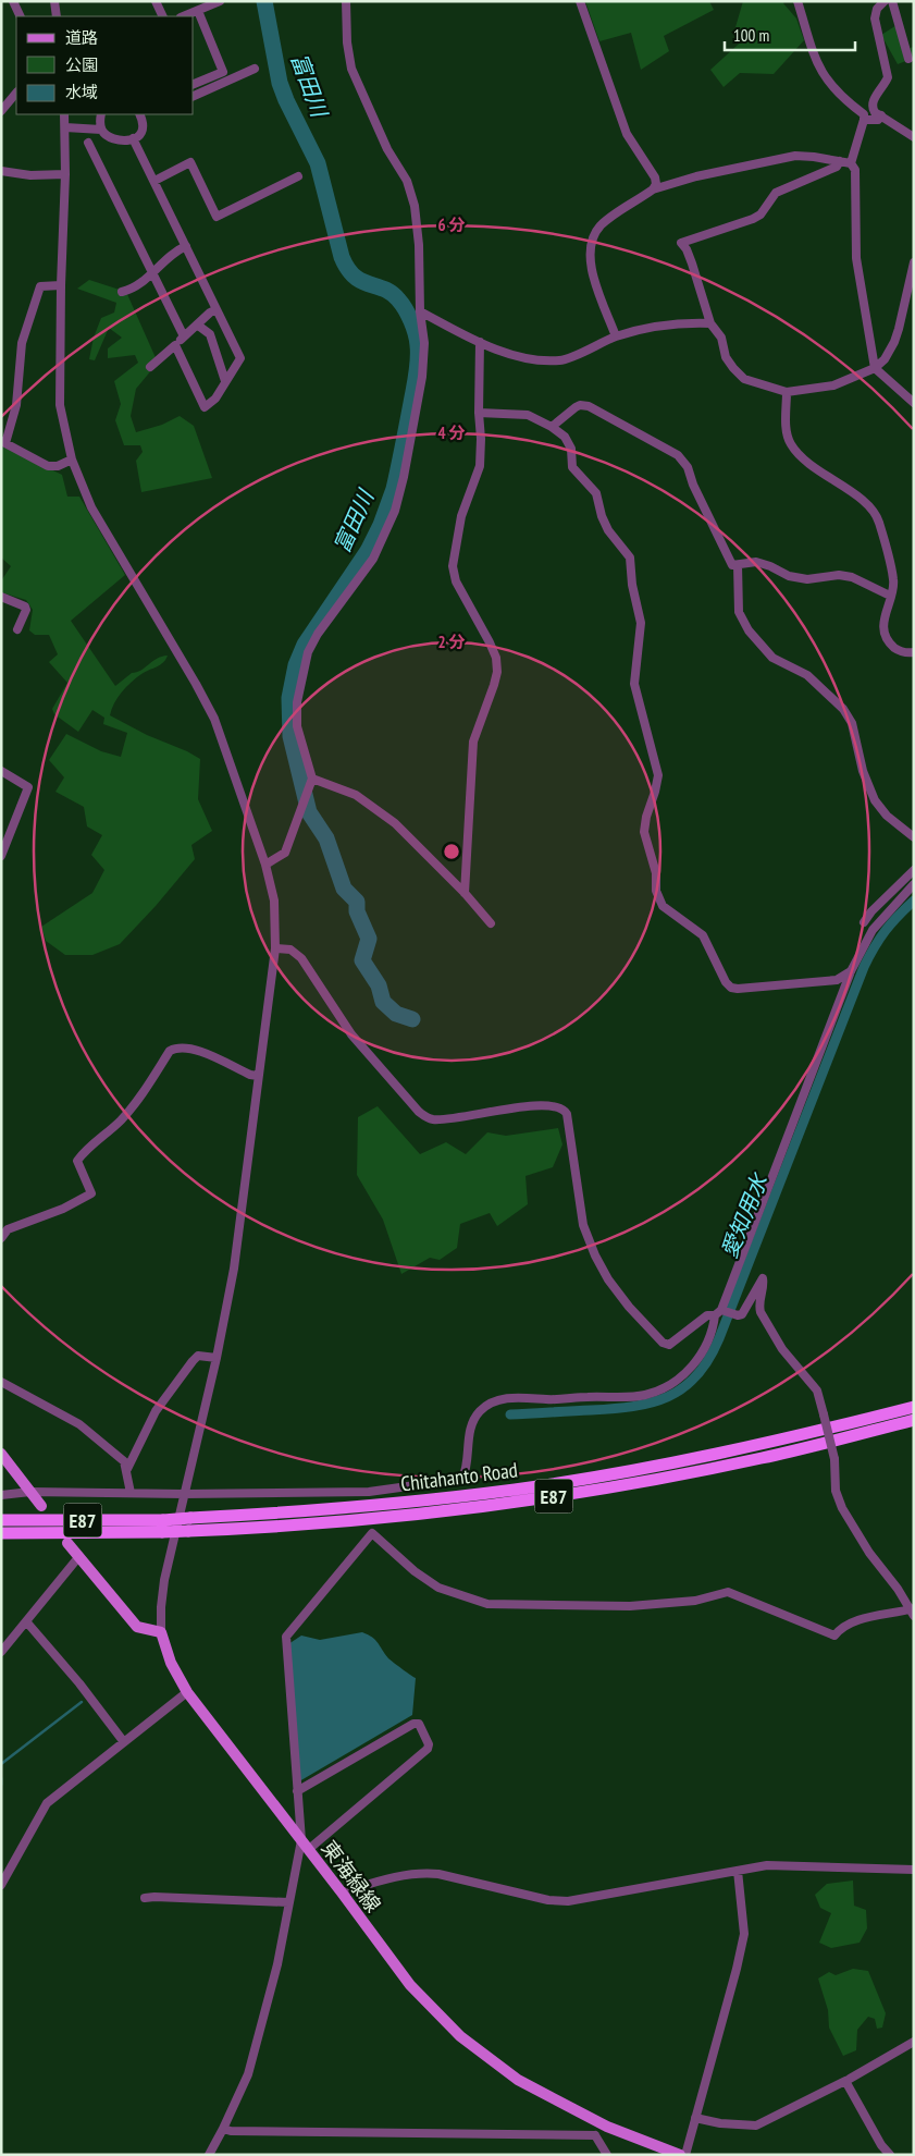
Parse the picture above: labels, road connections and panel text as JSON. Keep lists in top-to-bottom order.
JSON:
{
  "streets": {
    "highway": ["Chitahanto Road", "E87"],
    "main road": ["東海緑線"]
  },
  "water": ["富田川", "愛知用水"],
  "legend": ["道路", "公園", "水域"],
  "scale_bar": "100 m",
  "rings": ["6 分", "4 分", "2 分"]
}
